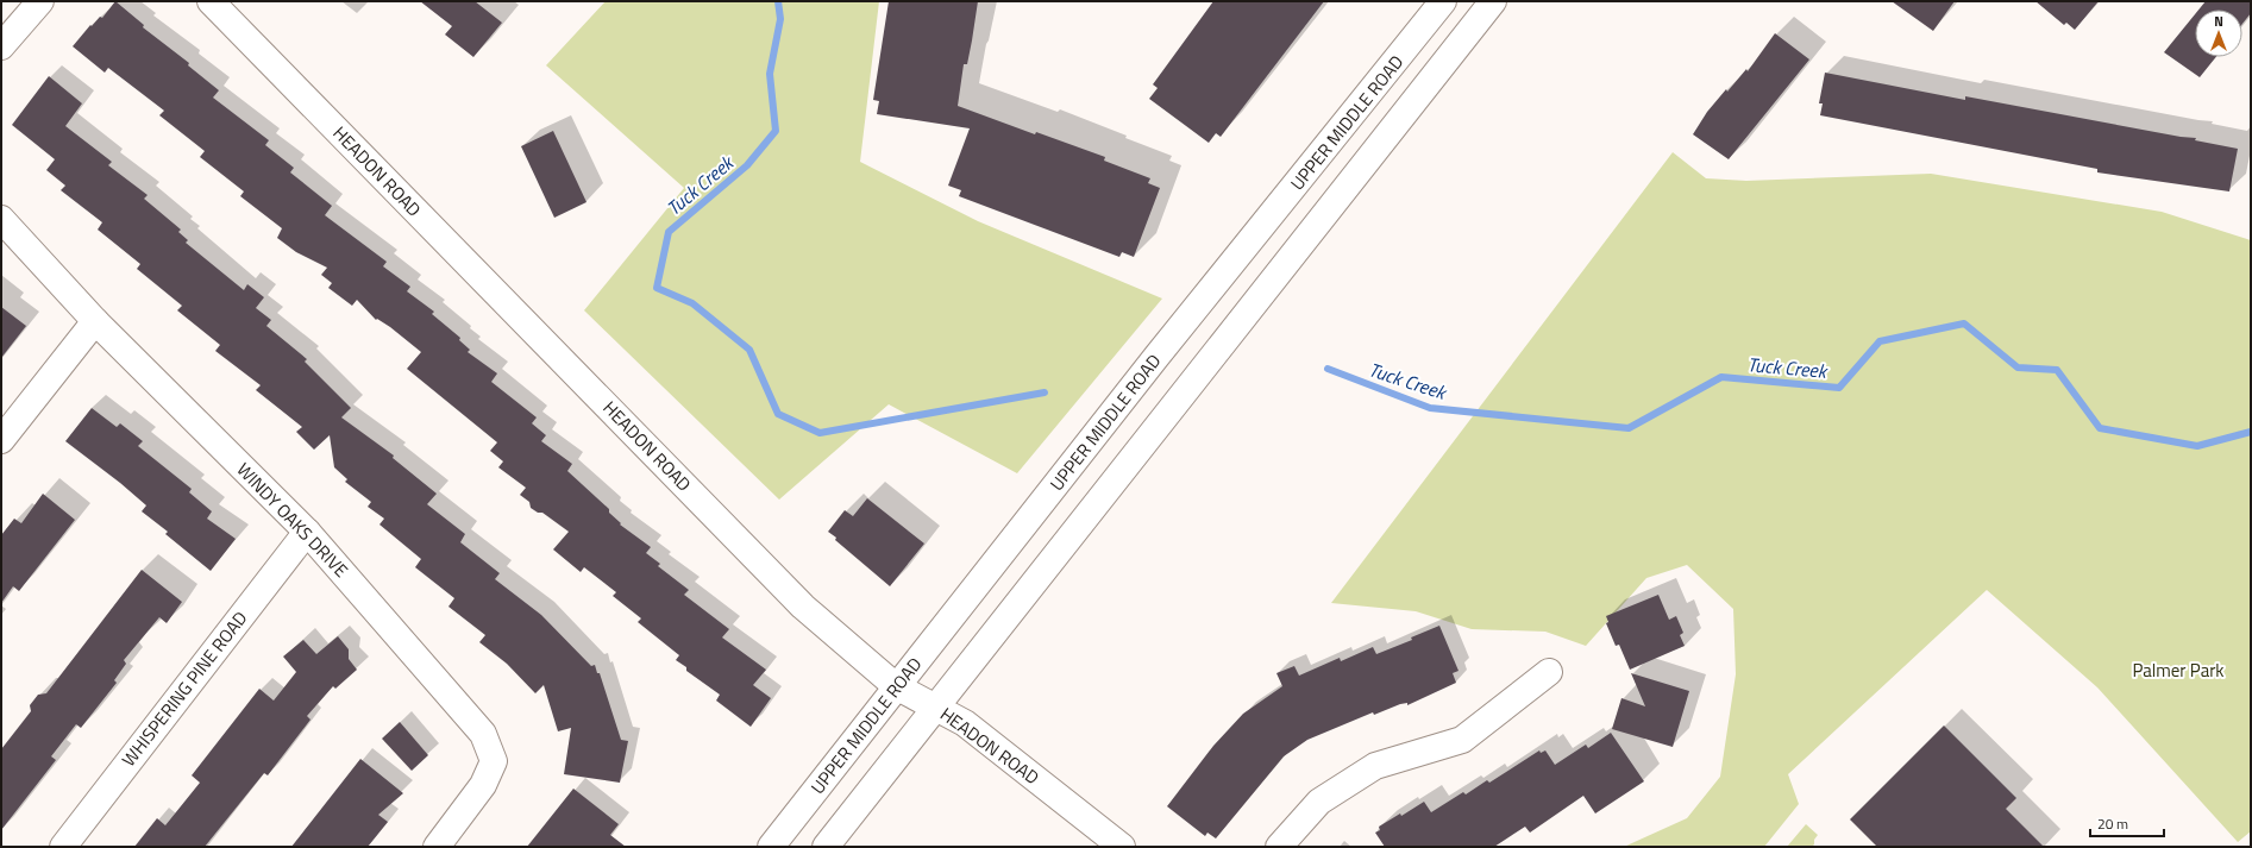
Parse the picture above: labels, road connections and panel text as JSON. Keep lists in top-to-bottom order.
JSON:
{
  "streets": {
    "street": [
      "UPPER MIDDLE ROAD",
      "HEADON ROAD",
      "WINDY OAKS DRIVE",
      "WHISPERING PINE ROAD"
    ]
  },
  "crossings": [
    ["UPPER MIDDLE ROAD", "HEADON ROAD"],
    ["WINDY OAKS DRIVE", "WHISPERING PINE ROAD"]
  ],
  "water": ["Tuck Creek"],
  "parks": ["Palmer Park"],
  "scale_bar": "20 m",
  "north": "top"
}
